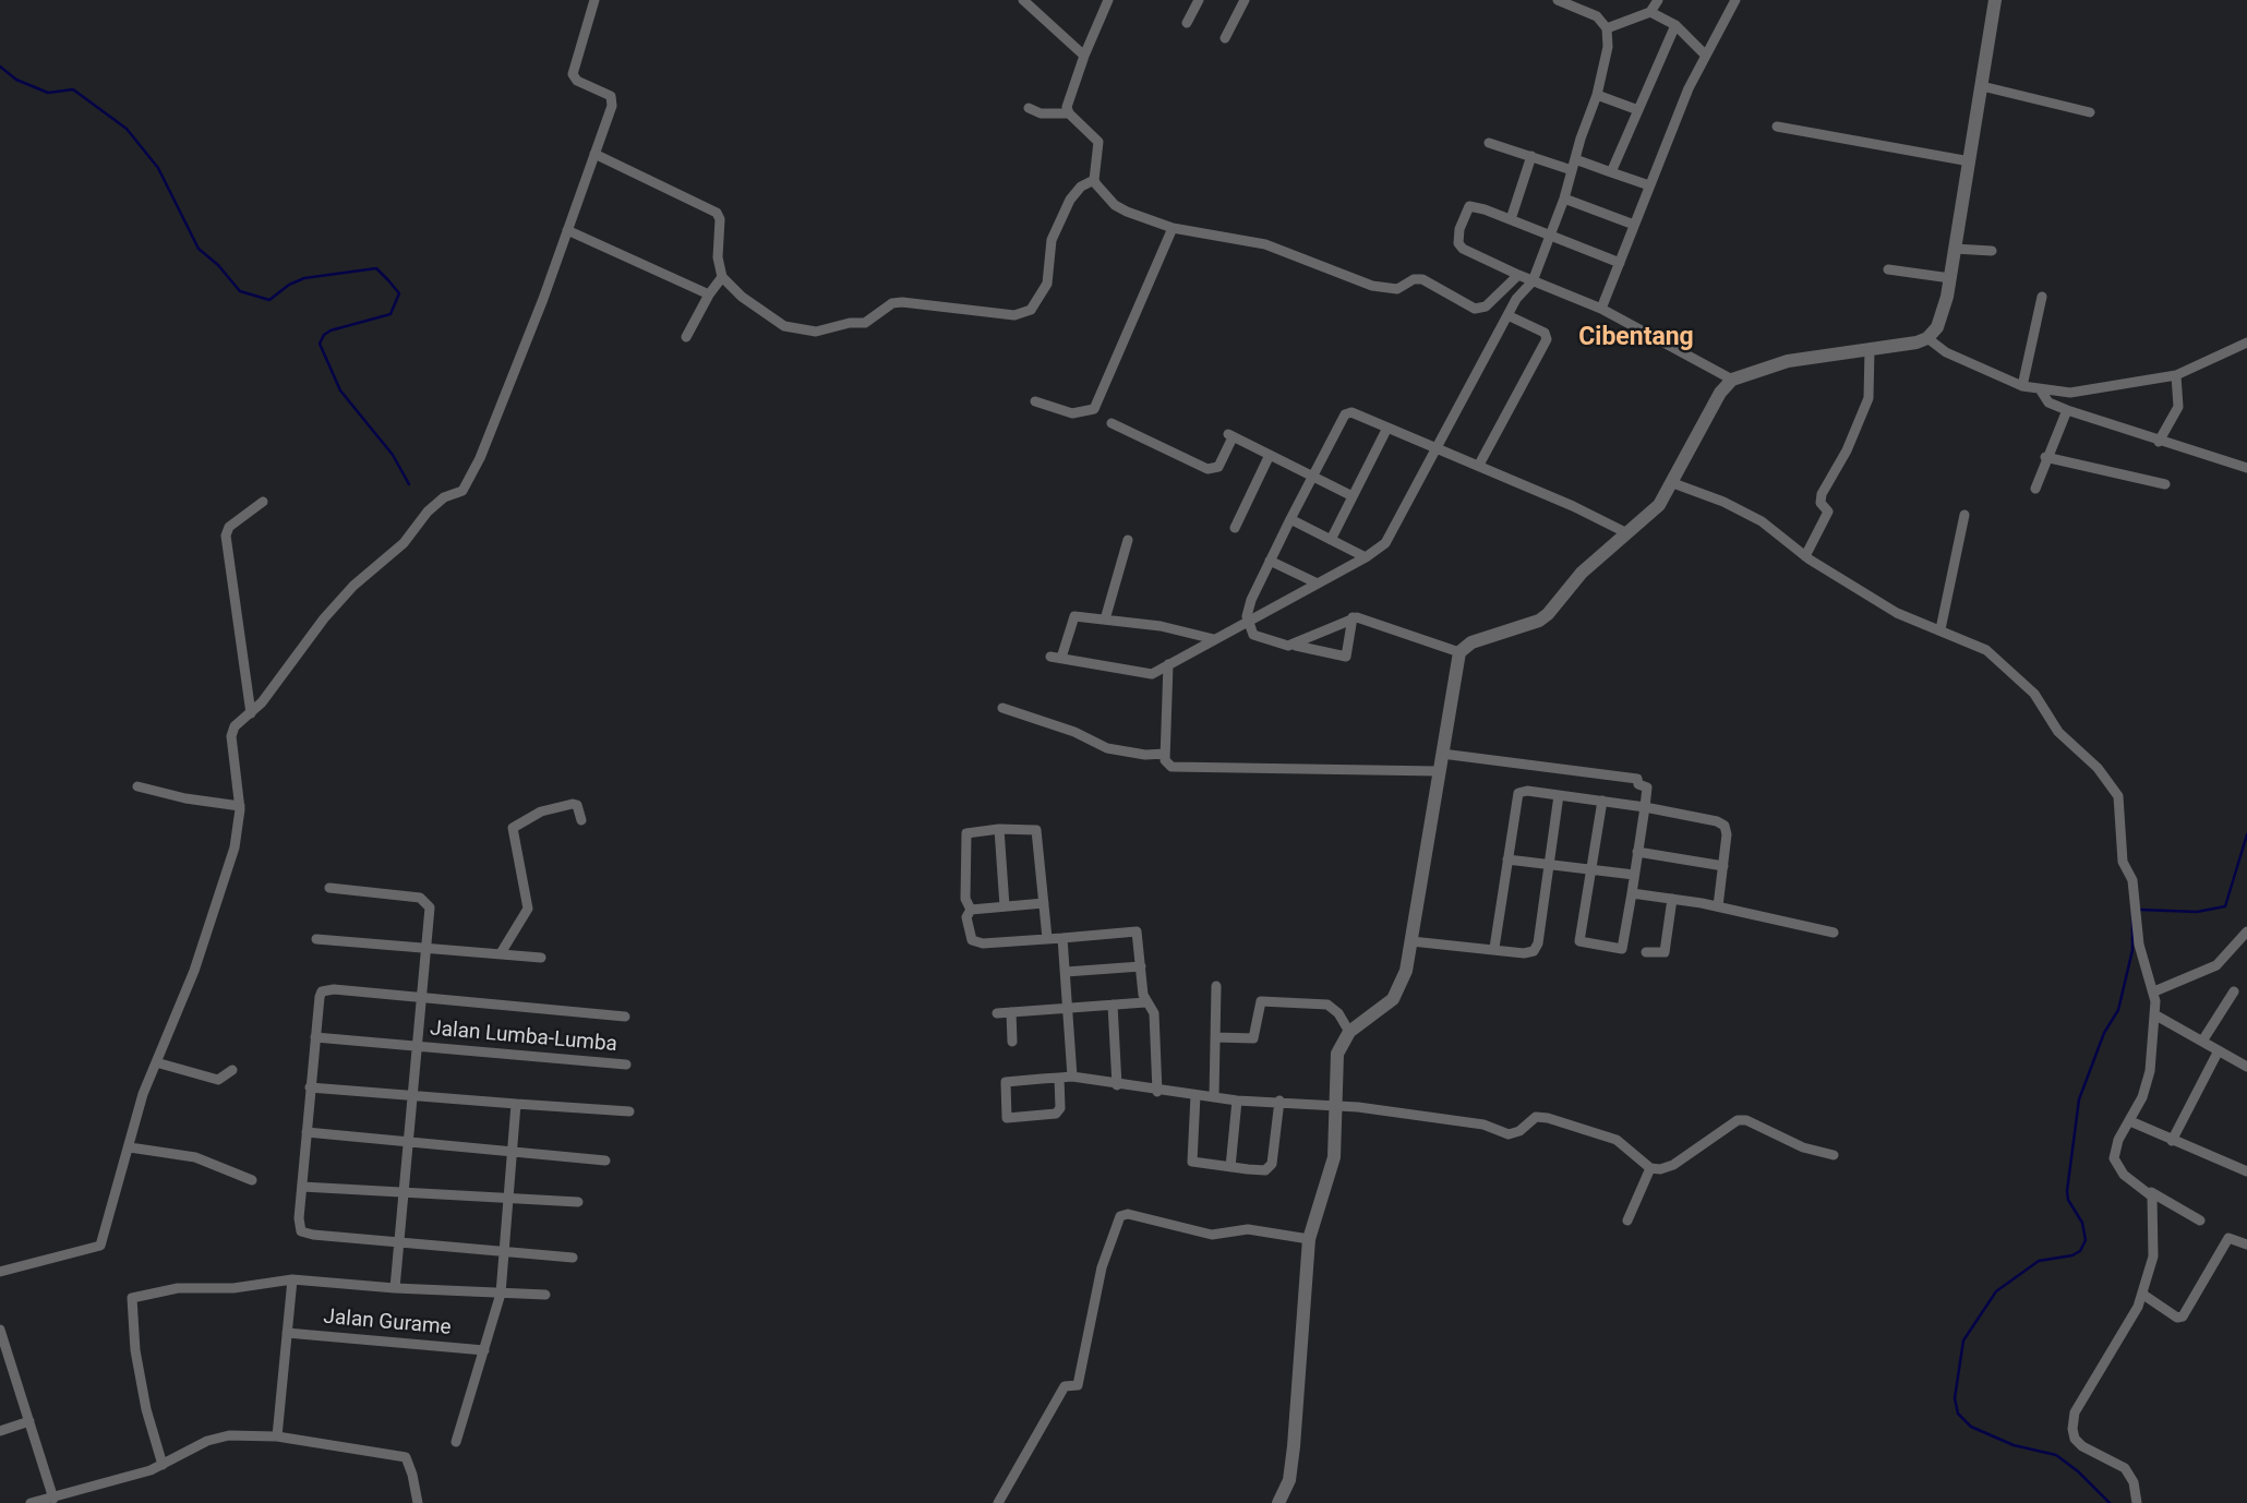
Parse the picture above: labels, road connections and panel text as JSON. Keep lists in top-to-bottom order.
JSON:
{
  "streets": {
    "street": ["Jalan Lumba-Lumba", "Jalan Gurame"]
  },
  "districts": ["Cibentang"]
}
